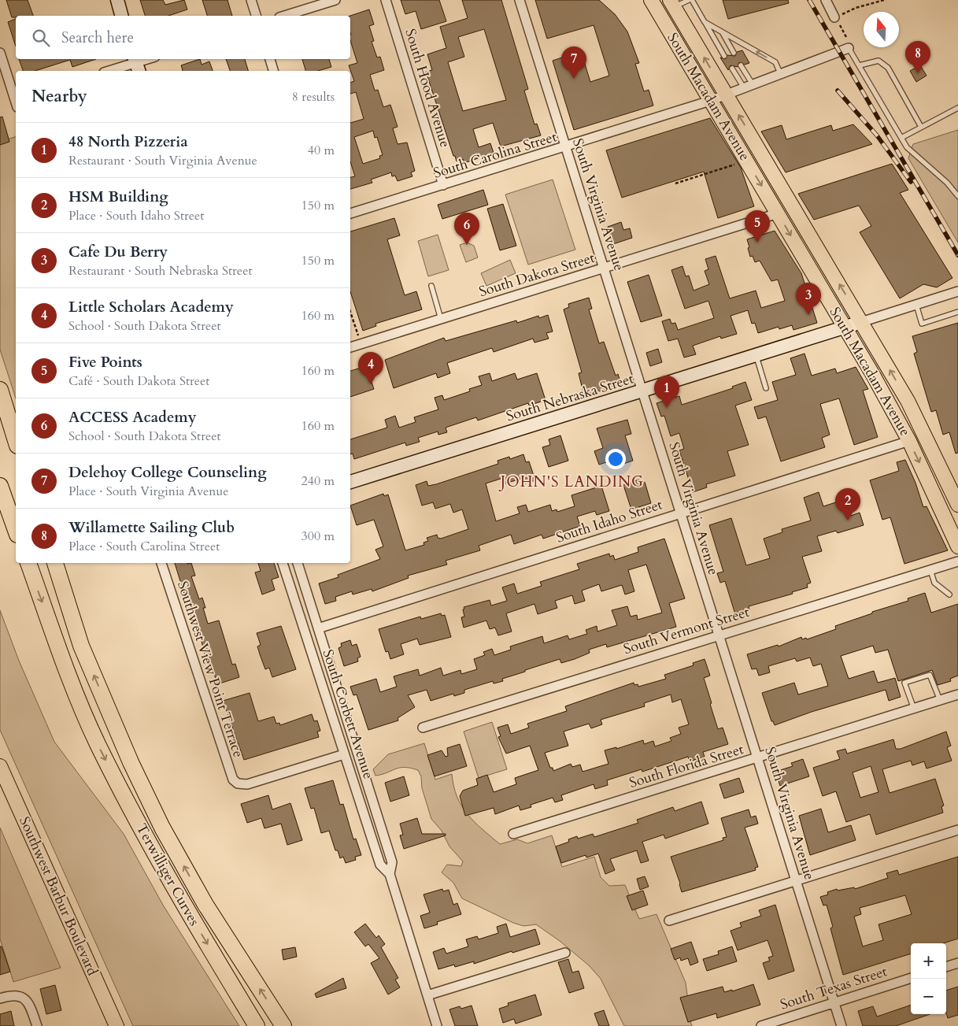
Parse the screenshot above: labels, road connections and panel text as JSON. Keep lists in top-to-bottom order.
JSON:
{
  "streets": {
    "highway": ["Terwilliger Curves"],
    "main road": ["South Macadam Avenue", "Southwest Barbur Boulevard"],
    "street": [
      "South Hood Avenue",
      "South Carolina Street",
      "South Virginia Avenue",
      "South Dakota Street",
      "South Nebraska Street",
      "South Idaho Street",
      "South Vermont Street",
      "Southwest View Point Terrace",
      "South Corbett Avenue",
      "South Florida Street",
      "South Texas Street"
    ]
  },
  "crossings": [
    ["South Hood Avenue", "South Carolina Street"],
    ["South Macadam Avenue", "South Carolina Street"],
    ["South Macadam Avenue", "South Dakota Street"],
    ["South Macadam Avenue", "South Nebraska Street"],
    ["South Macadam Avenue", "South Idaho Street"],
    ["South Carolina Street", "South Virginia Avenue"],
    ["South Virginia Avenue", "South Dakota Street"],
    ["South Virginia Avenue", "South Nebraska Street"],
    ["South Virginia Avenue", "South Idaho Street"],
    ["South Virginia Avenue", "South Vermont Street"],
    ["South Virginia Avenue", "South Florida Street"],
    ["South Virginia Avenue", "South Texas Street"],
    ["South Idaho Street", "South Corbett Avenue"],
    ["Southwest View Point Terrace", "South Corbett Avenue"]
  ],
  "districts": ["JOHN'S LANDING"],
  "north": "top",
  "page": {
    "search": "Search here",
    "pins": [
      "8",
      "7",
      "5",
      "6",
      "3",
      "4",
      "1",
      "2"
    ],
    "heading": ["Nearby", "8 results"],
    "list": [
      {
        "mark": "1",
        "name": "48 North Pizzeria",
        "note": "Restaurant · South Virginia Avenue",
        "value": "40 m"
      },
      {
        "mark": "2",
        "name": "HSM Building",
        "note": "Place · South Idaho Street",
        "value": "150 m"
      },
      {
        "mark": "3",
        "name": "Cafe Du Berry",
        "note": "Restaurant · South Nebraska Street",
        "value": "150 m"
      },
      {
        "mark": "4",
        "name": "Little Scholars Academy",
        "note": "School · South Dakota Street",
        "value": "160 m"
      },
      {
        "mark": "5",
        "name": "Five Points",
        "note": "Café · South Dakota Street",
        "value": "160 m"
      },
      {
        "mark": "6",
        "name": "ACCESS Academy",
        "note": "School · South Dakota Street",
        "value": "160 m"
      },
      {
        "mark": "7",
        "name": "Delehoy College Counseling",
        "note": "Place · South Virginia Avenue",
        "value": "240 m"
      },
      {
        "mark": "8",
        "name": "Willamette Sailing Club",
        "note": "Place · South Carolina Street",
        "value": "300 m"
      }
    ],
    "map_buttons": ["+", "−"]
  }
}
